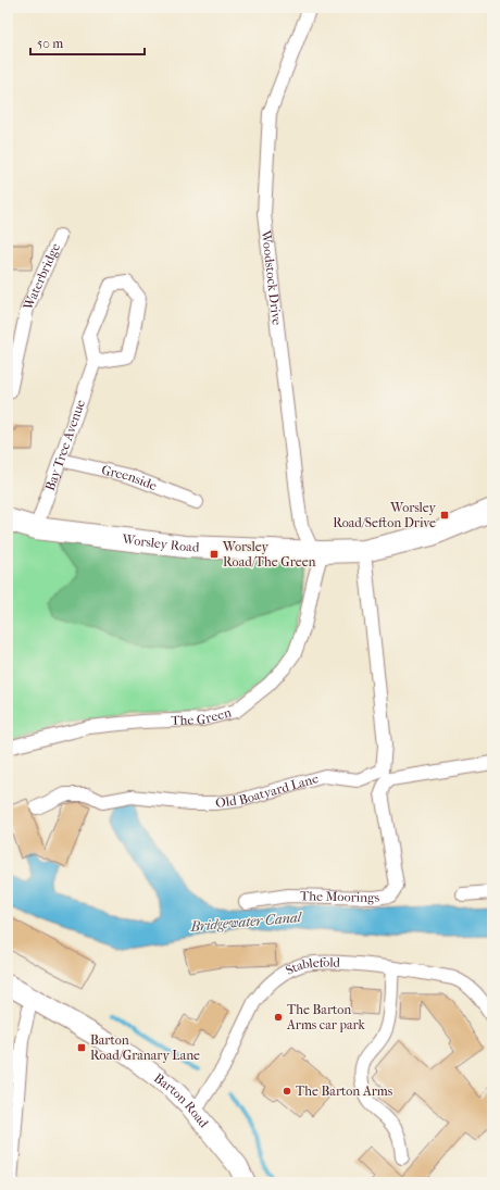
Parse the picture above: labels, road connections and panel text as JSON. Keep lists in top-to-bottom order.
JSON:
{
  "streets": {
    "main road": ["Worsley Road", "Barton Road"],
    "street": [
      "Waterbridge",
      "Woodstock Drive",
      "Bay Tree Avenue",
      "Greenside",
      "The Green",
      "Old Boatyard Lane",
      "The Moorings",
      "Stablefold"
    ]
  },
  "crossings": [
    ["Woodstock Drive", "Worsley Road"],
    ["Woodstock Drive", "The Green"],
    ["Bay Tree Avenue", "Greenside"],
    ["Bay Tree Avenue", "Worsley Road"],
    ["Worsley Road", "The Green"],
    ["Worsley Road", "Old Boatyard Lane"],
    ["Stablefold", "Barton Road"]
  ],
  "water": ["Bridgewater Canal"],
  "places": {
    "transit": ["Worsley Road/Sefton Drive", "Worsley Road/The Green", "Barton Road/Granary Lane"],
    "other": ["The Barton Arms car park", "The Barton Arms"]
  },
  "scale_bar": "50 m"
}
